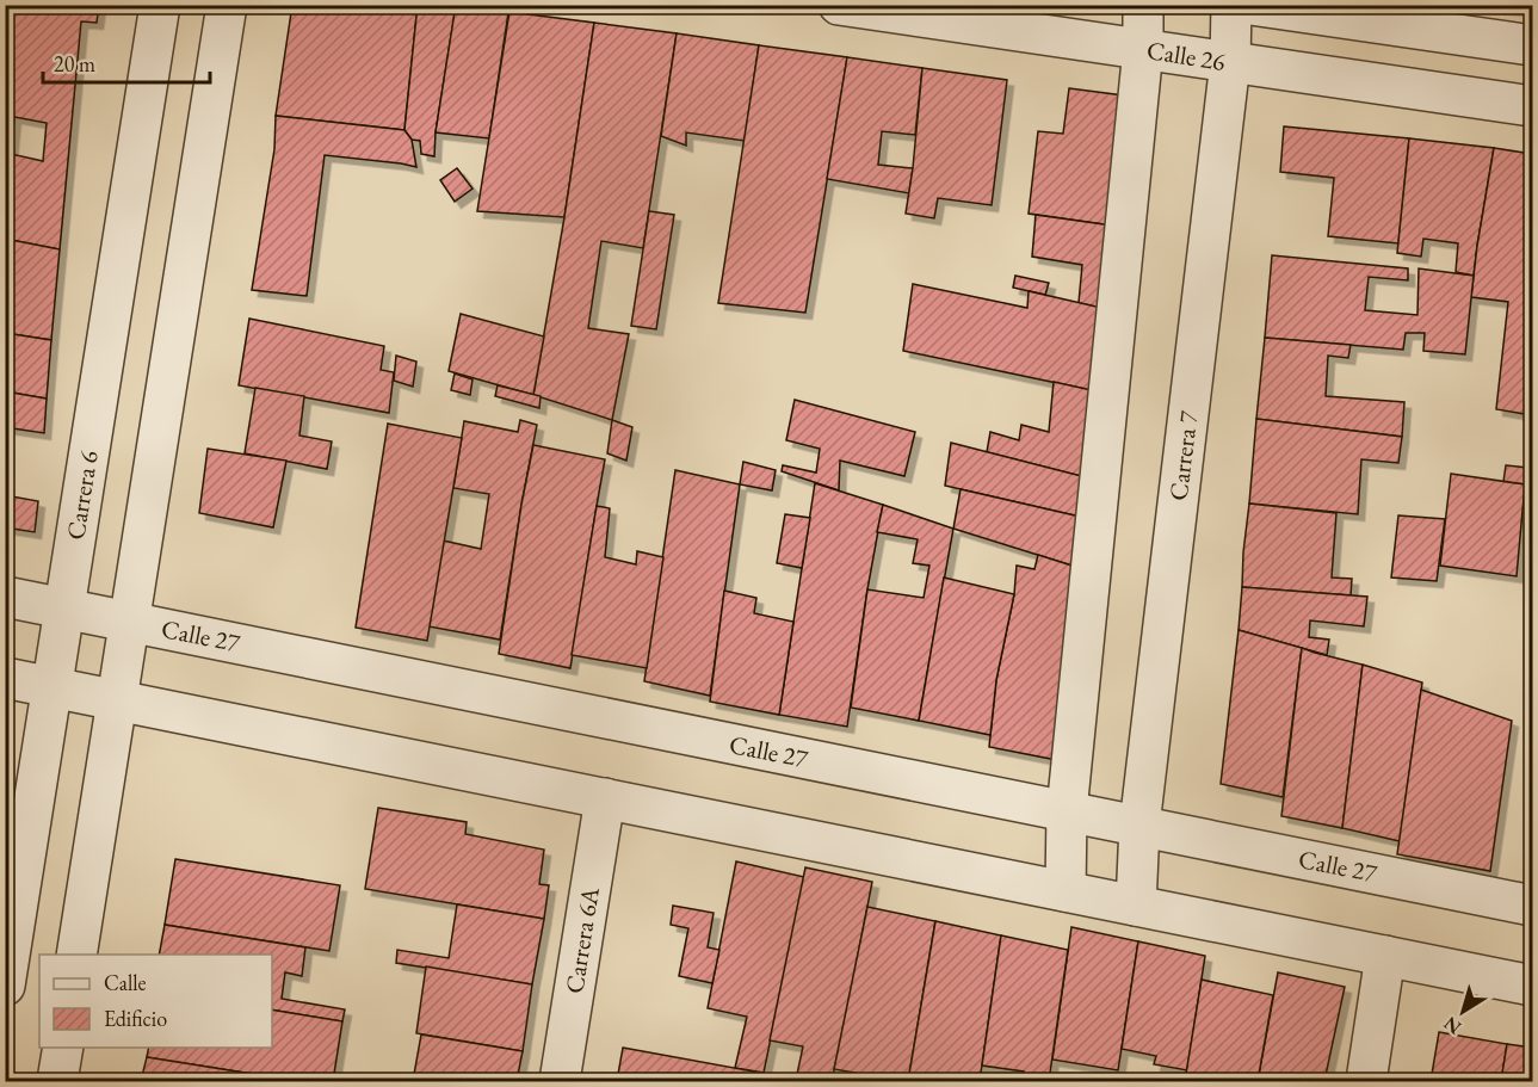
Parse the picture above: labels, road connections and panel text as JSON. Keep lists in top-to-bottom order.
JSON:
{
  "streets": {
    "street": [
      "Calle 26",
      "Carrera 7",
      "Carrera 6",
      "Calle 27",
      "Carrera 6A"
    ]
  },
  "crossings": [
    ["Calle 26", "Carrera 7"],
    ["Carrera 7", "Calle 27"],
    ["Carrera 6", "Calle 27"]
  ],
  "legend": ["Calle", "Edificio"],
  "scale_bar": "20 m",
  "north": "bottom left"
}
